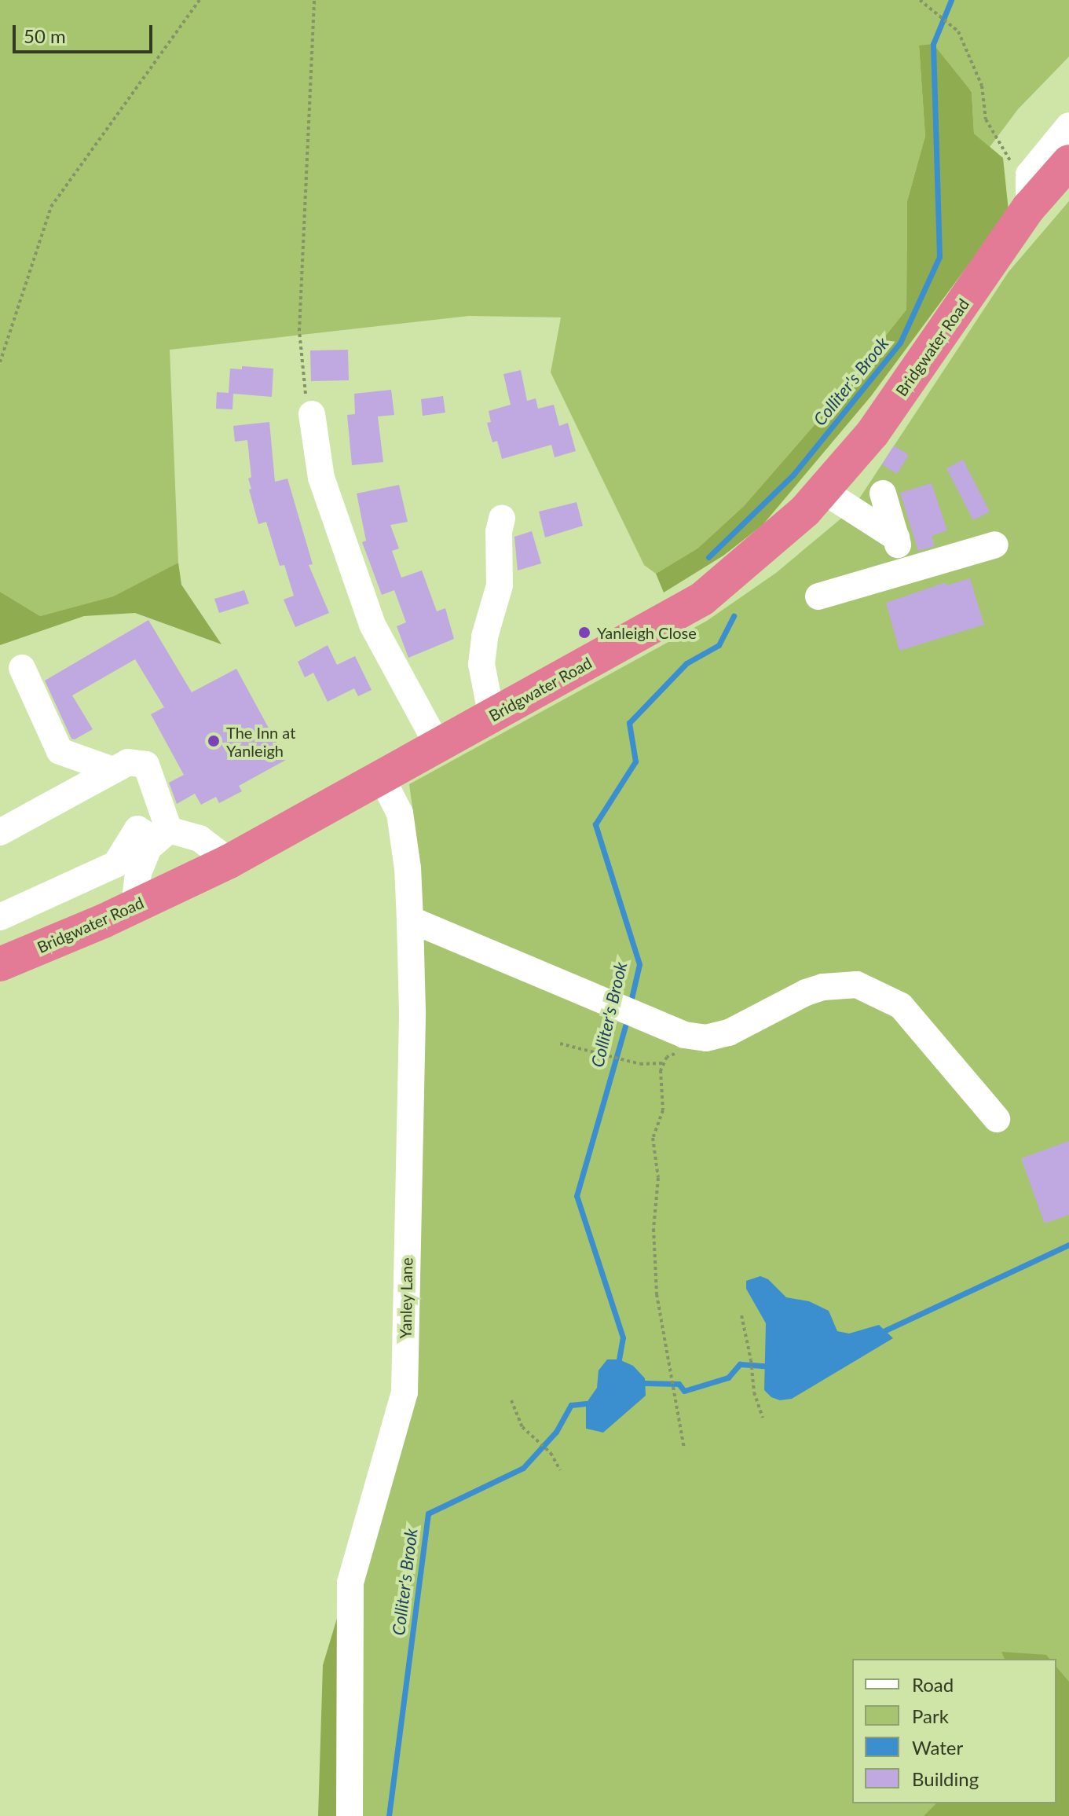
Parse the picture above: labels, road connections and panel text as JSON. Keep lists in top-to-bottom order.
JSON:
{
  "streets": {
    "highway": ["Bridgwater Road"],
    "street": ["Yanley Lane"]
  },
  "crossings": [
    ["Bridgwater Road", "Yanley Lane"]
  ],
  "water": ["Colliter's Brook"],
  "places": ["Yanleigh Close", "The Inn at Yanleigh"],
  "legend": [
    "Road",
    "Park",
    "Water",
    "Building"
  ],
  "scale_bar": "50 m"
}
